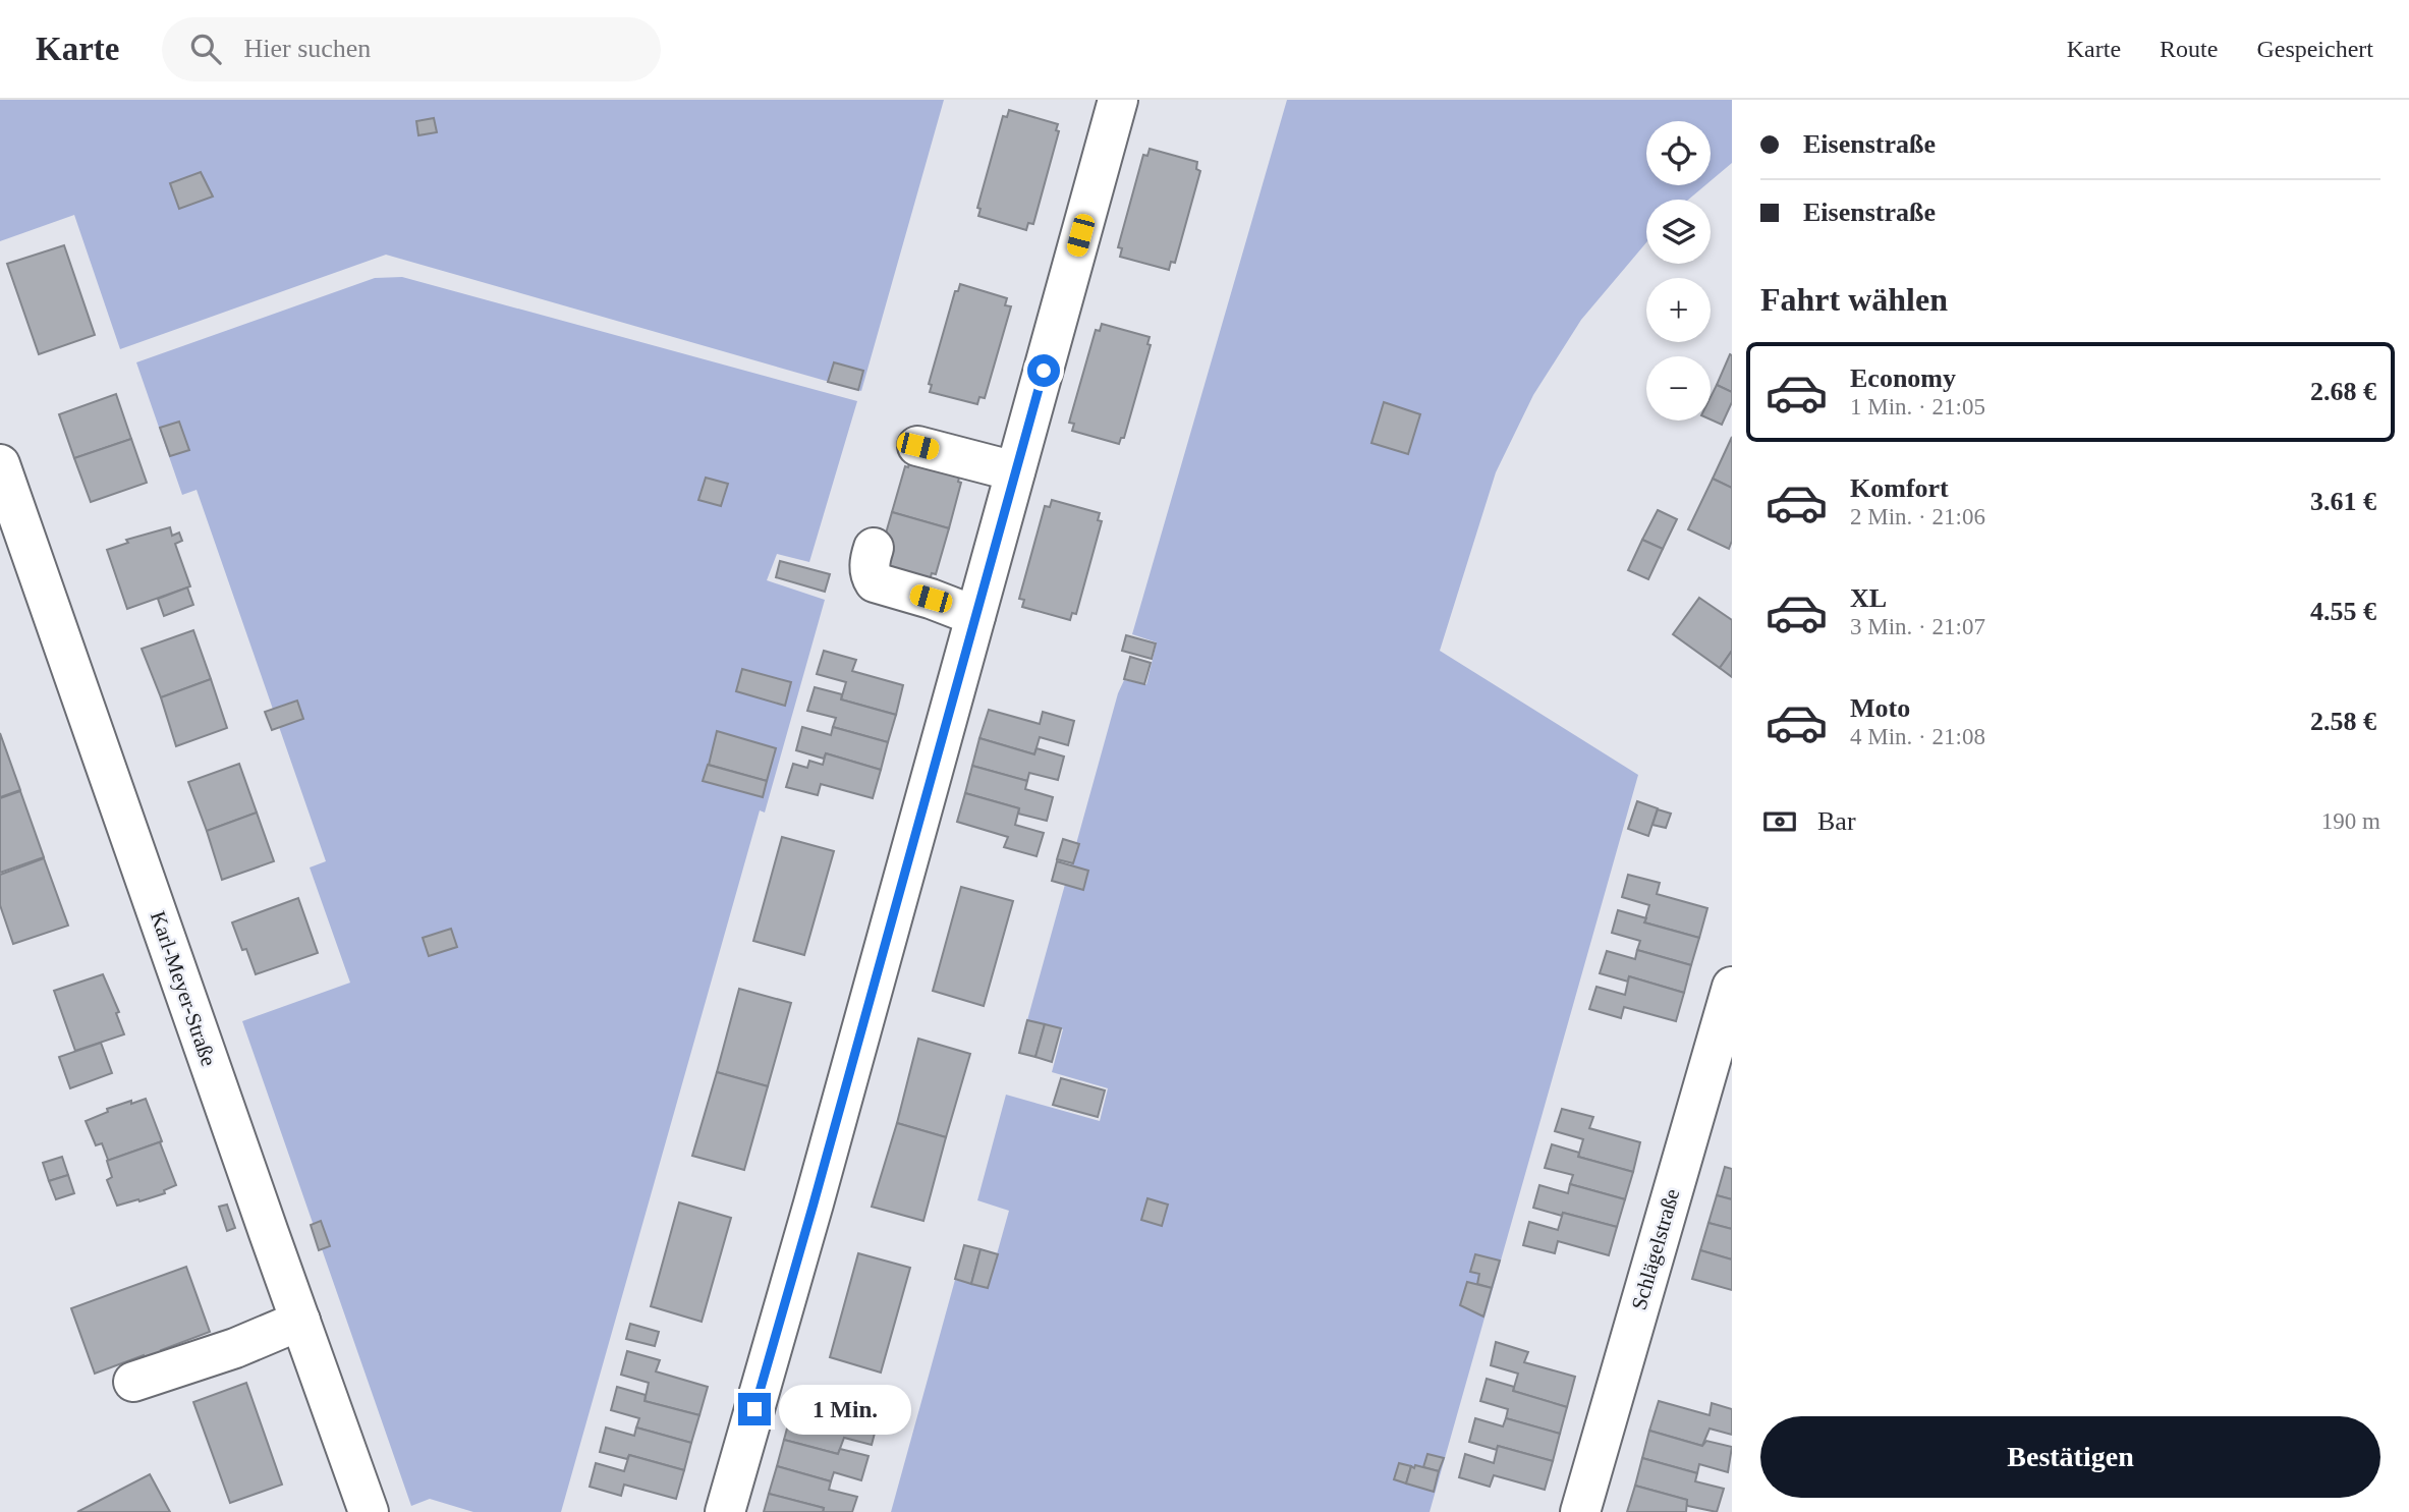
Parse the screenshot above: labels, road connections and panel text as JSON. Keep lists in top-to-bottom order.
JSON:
{
  "streets": {
    "street": ["Karl-Meyer-Straße", "Schlägelstraße"]
  },
  "page": {
    "header": "Karte",
    "search": "Hier suchen",
    "nav": ["Karte", "Route", "Gespeichert"],
    "banner": ["Eisenstraße", "Eisenstraße"],
    "map_buttons": ["+", "−"],
    "heading": "Fahrt wählen",
    "list": [
      {
        "name": "Economy",
        "note": "1 Min. · 21:05",
        "value": "2.68 €"
      },
      {
        "name": "Komfort",
        "note": "2 Min. · 21:06",
        "value": "3.61 €"
      },
      {
        "name": "XL",
        "note": "3 Min. · 21:07",
        "value": "4.55 €"
      },
      {
        "name": "Moto",
        "note": "4 Min. · 21:08",
        "value": "2.58 €"
      }
    ],
    "pay": ["Bar", "190 m"],
    "bubble": "1 Min.",
    "buttons": "Bestätigen"
  }
}
